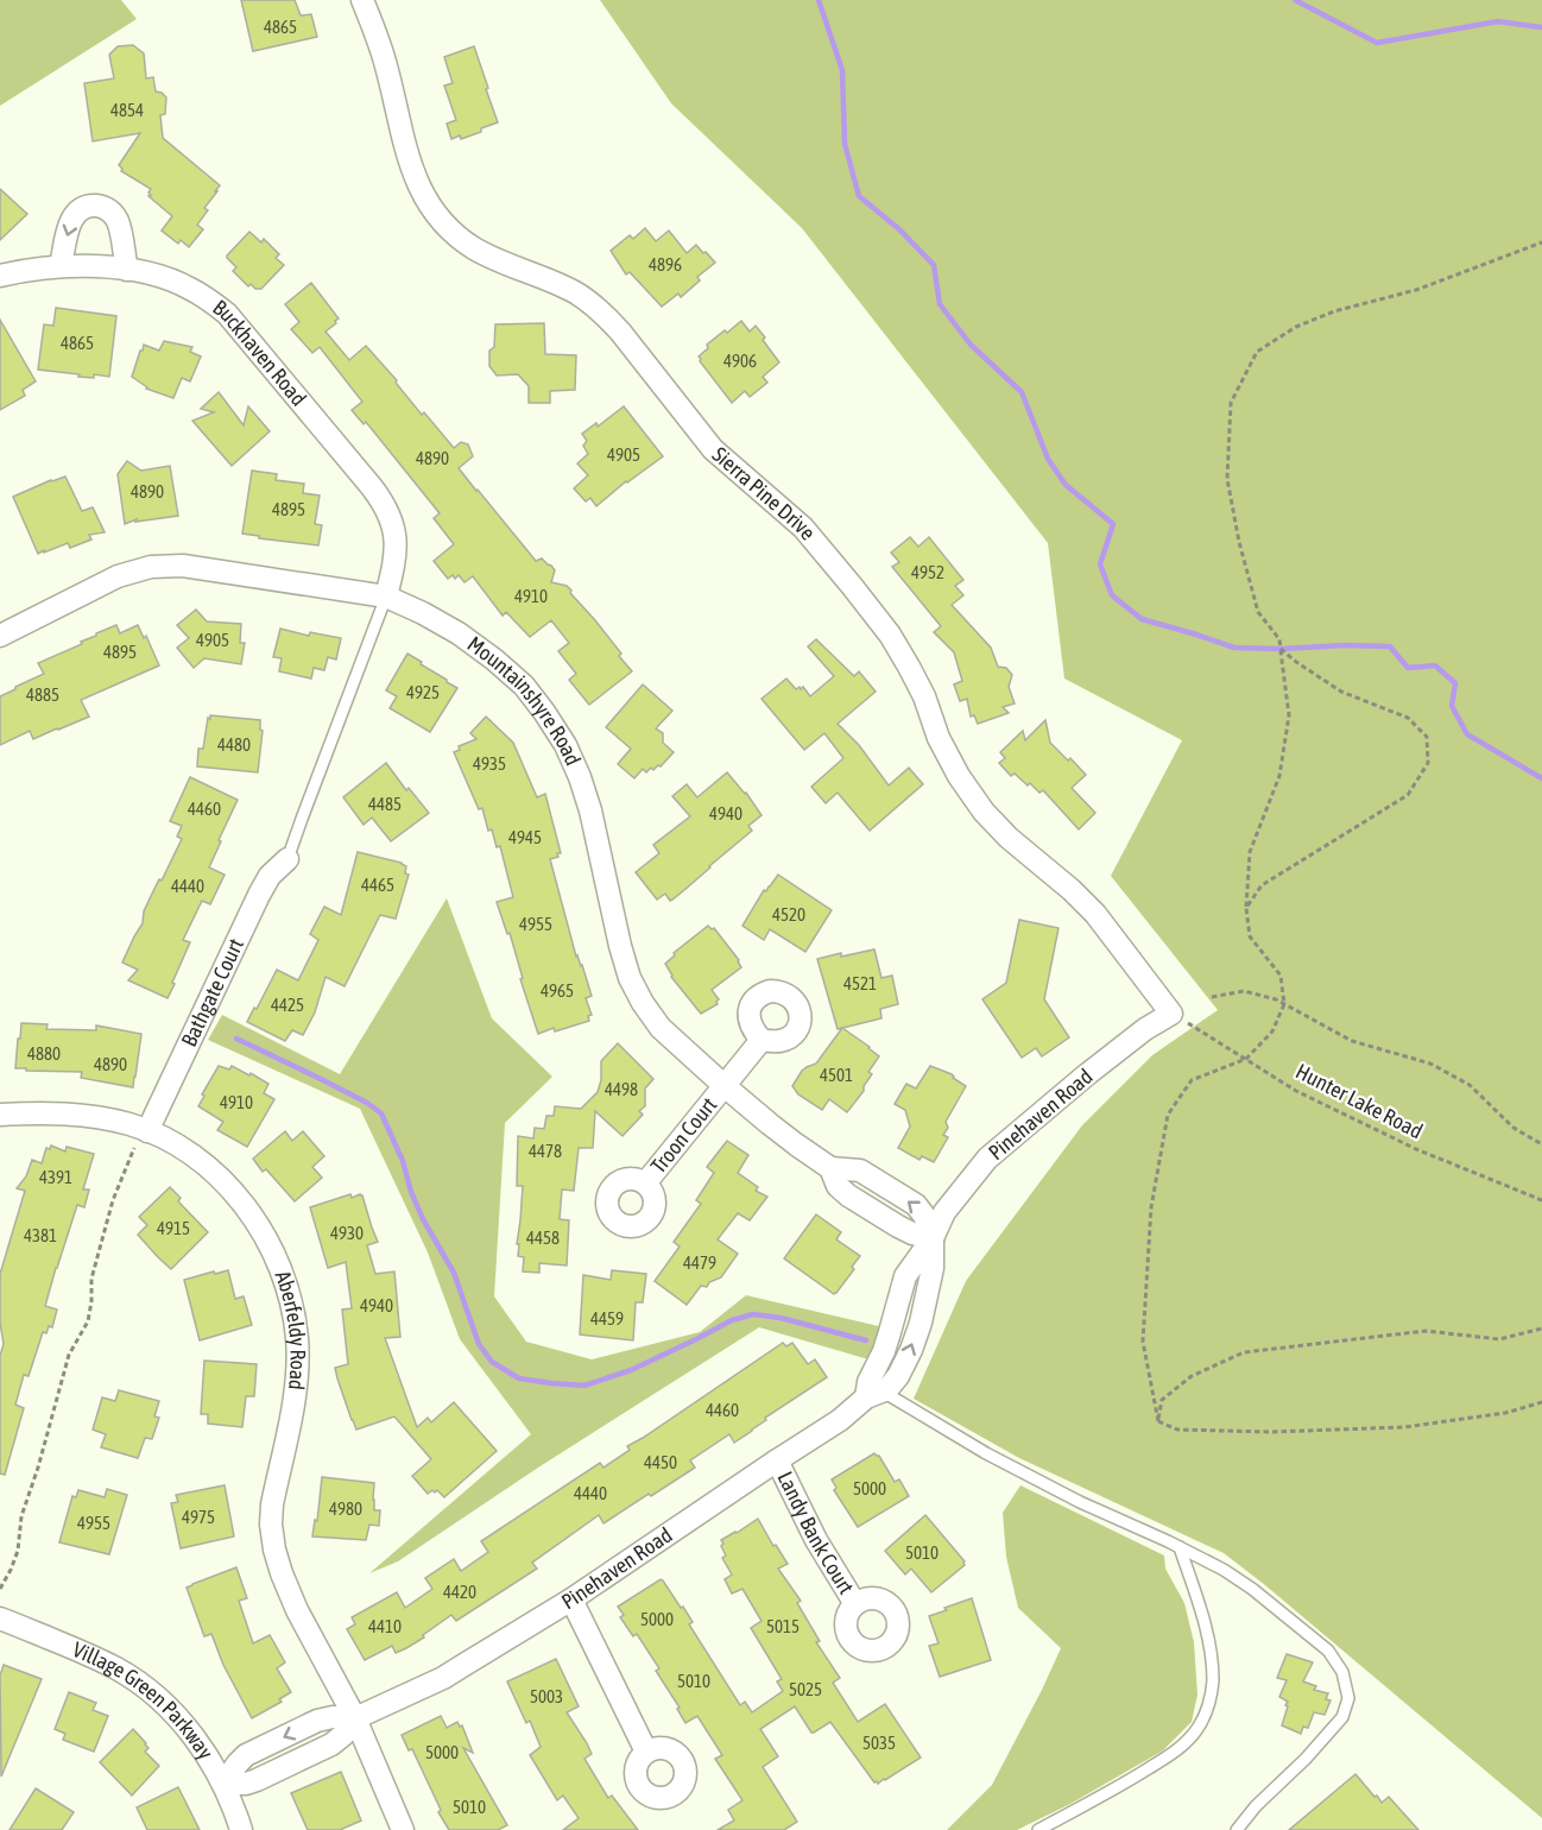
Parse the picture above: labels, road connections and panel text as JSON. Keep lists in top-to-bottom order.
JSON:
{
  "streets": {
    "street": [
      "Buckhaven Road",
      "Sierra Pine Drive",
      "Mountainshyre Road",
      "Bathgate Court",
      "Pinehaven Road",
      "Troon Court",
      "Aberfeldy Road",
      "Landy Bank Court",
      "Village Green Parkway"
    ],
    "path": ["Hunter Lake Road"]
  },
  "crossings": [
    ["Buckhaven Road", "Mountainshyre Road"],
    ["Sierra Pine Drive", "Hunter Lake Road"],
    ["Sierra Pine Drive", "Pinehaven Road"],
    ["Mountainshyre Road", "Pinehaven Road"],
    ["Mountainshyre Road", "Troon Court"],
    ["Bathgate Court", "Aberfeldy Road"],
    ["Hunter Lake Road", "Pinehaven Road"],
    ["Pinehaven Road", "Aberfeldy Road"],
    ["Pinehaven Road", "Landy Bank Court"],
    ["Pinehaven Road", "Village Green Parkway"]
  ],
  "house_numbers": [
    "4865",
    "4854",
    "4896",
    "4865",
    "4906",
    "4905",
    "4890",
    "4890",
    "4895",
    "4952",
    "4910",
    "4905",
    "4895",
    "4925",
    "4885",
    "4480",
    "4935",
    "4485",
    "4460",
    "4940",
    "4945",
    "4465",
    "4440",
    "4520",
    "4955",
    "4521",
    "4965",
    "4425",
    "4880",
    "4890",
    "4501",
    "4498",
    "4910",
    "4478",
    "4391",
    "4915",
    "4930",
    "4381",
    "4458",
    "4479",
    "4940",
    "4459",
    "4460",
    "4450",
    "5000",
    "4440",
    "4980",
    "4975",
    "4955",
    "5010",
    "4420",
    "5000",
    "4410",
    "5015",
    "5010",
    "5025",
    "5003",
    "5035",
    "5000",
    "5010"
  ]
}
